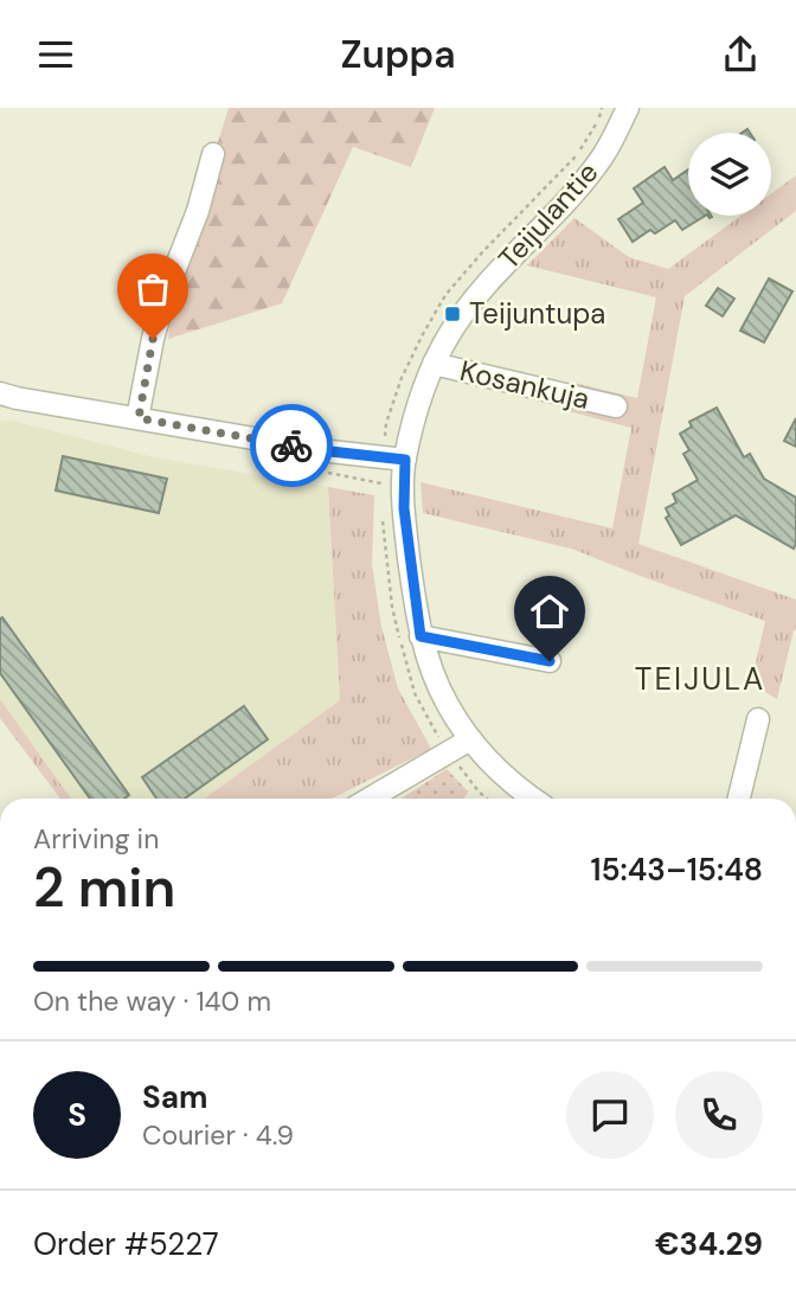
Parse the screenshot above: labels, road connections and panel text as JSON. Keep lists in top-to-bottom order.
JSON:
{
  "streets": {
    "street": ["Teijulantie", "Kosankuja"]
  },
  "crossings": [
    ["Teijulantie", "Kosankuja"]
  ],
  "districts": ["TEIJULA"],
  "places": {
    "transit": ["Teijuntupa"]
  },
  "page": {
    "header": "Zuppa",
    "heading": ["2 min", "Arriving in", "15:43–15:48"],
    "panel": [
      "Sam",
      "Courier · 4.9",
      "Order #5227",
      "€34.29"
    ],
    "bar": "On the way · 140 m",
    "round": "S"
  }
}
